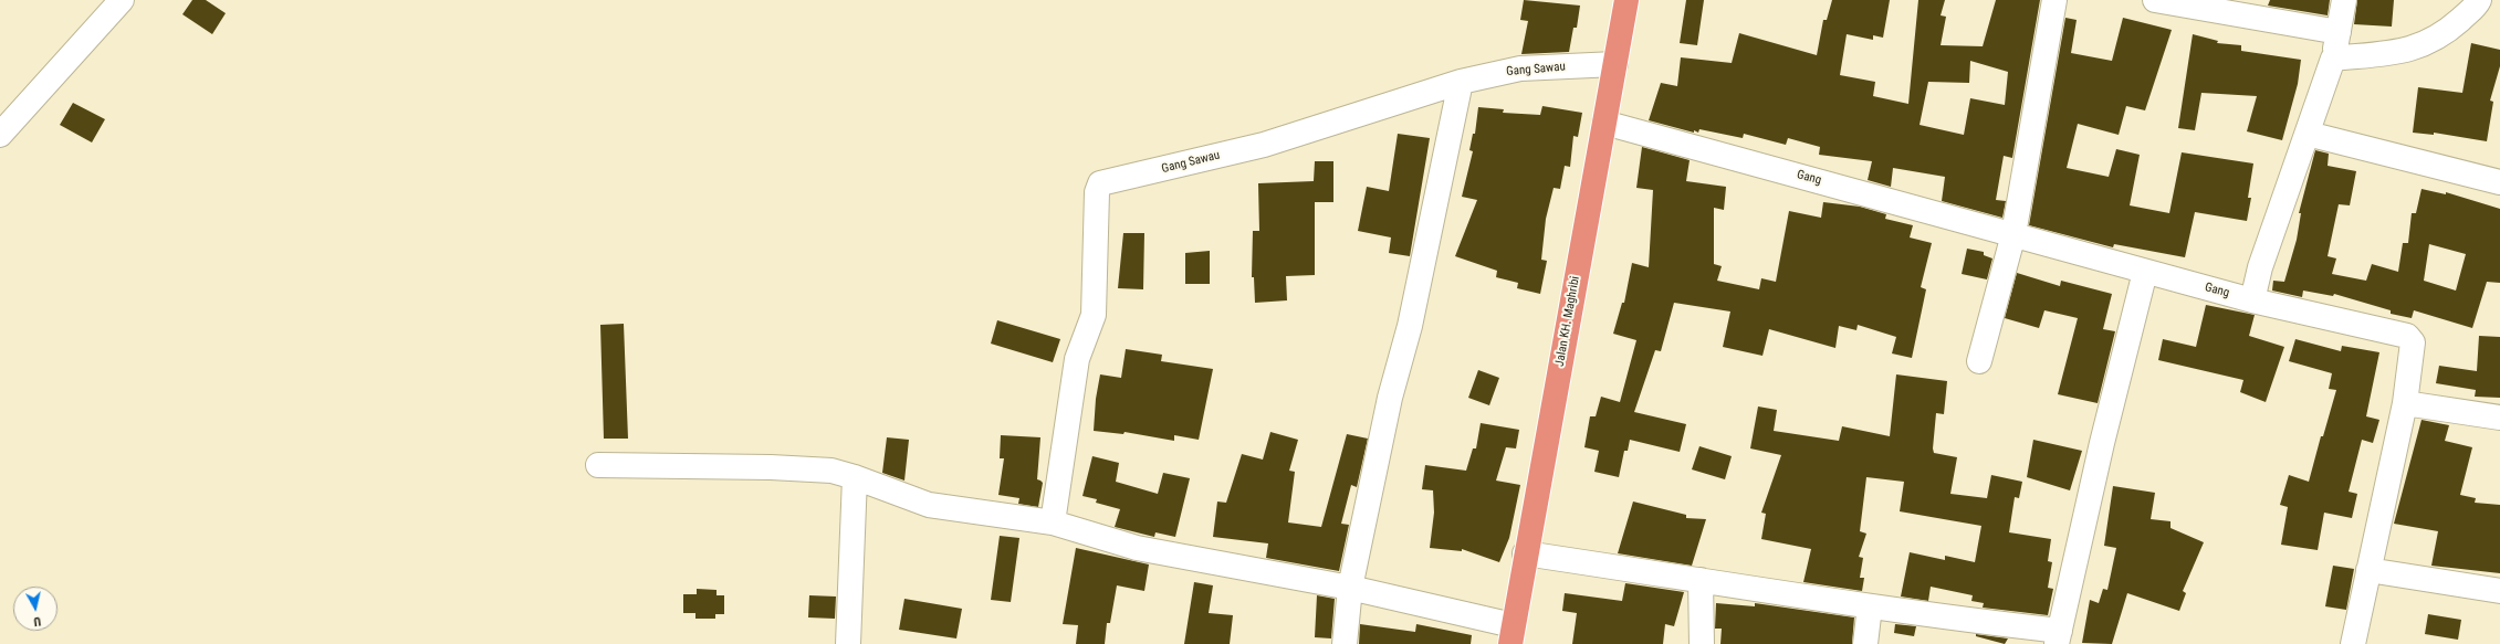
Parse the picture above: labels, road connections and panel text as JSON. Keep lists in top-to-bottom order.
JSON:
{
  "streets": {
    "highway": ["Jalan KH. Maghribi"],
    "street": ["Gang Sawau", "Gang"]
  },
  "crossings": [
    ["Gang Sawau", "Jalan KH. Maghribi"],
    ["Gang", "Jalan KH. Maghribi"]
  ],
  "north": "bottom"
}
